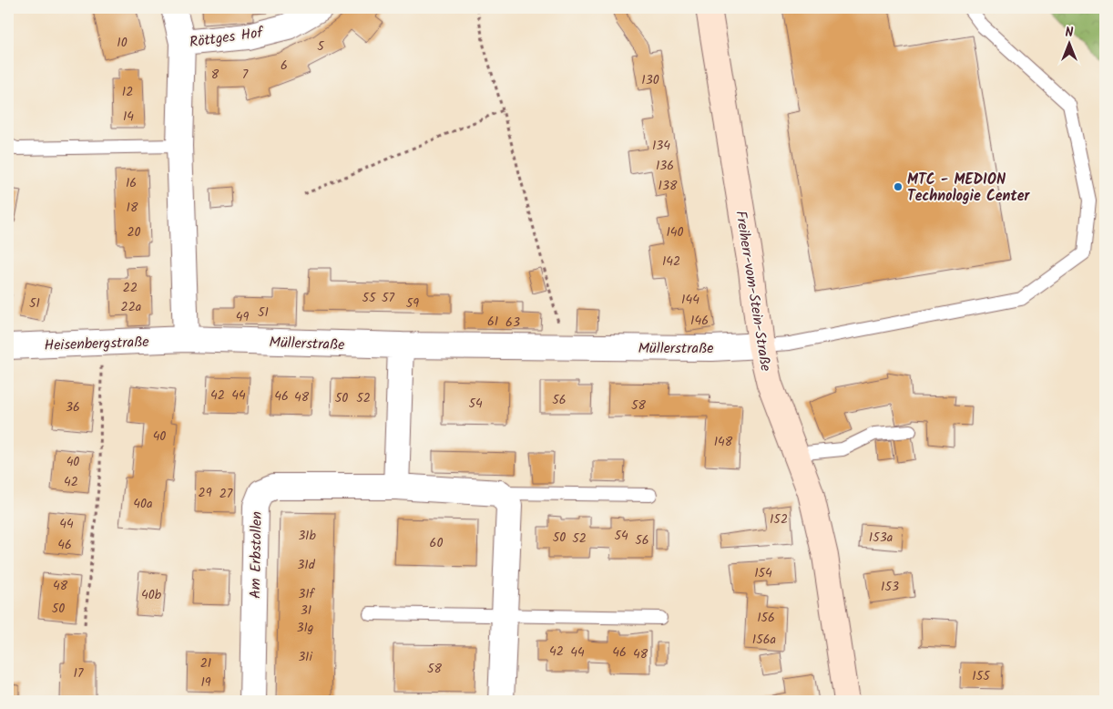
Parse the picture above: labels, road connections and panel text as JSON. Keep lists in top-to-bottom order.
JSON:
{
  "streets": {
    "street": [
      "Röttges Hof",
      "Freiherr-vom-Stein-Straße",
      "Heisenbergstraße",
      "Müllerstraße",
      "Am Erbstollen"
    ]
  },
  "crossings": [
    ["Freiherr-vom-Stein-Straße", "Müllerstraße"],
    ["Heisenbergstraße", "Müllerstraße"]
  ],
  "places": ["MTC - MEDION Technologie Center"],
  "house_numbers": [
    "10",
    "5",
    "6",
    "8",
    "7",
    "130",
    "12",
    "14",
    "134",
    "136",
    "16",
    "138",
    "18",
    "20",
    "140",
    "142",
    "22",
    "55",
    "57",
    "144",
    "51",
    "59",
    "22a",
    "51",
    "49",
    "146",
    "61",
    "63",
    "42",
    "44",
    "46",
    "48",
    "50",
    "52",
    "56",
    "54",
    "58",
    "36",
    "40",
    "148",
    "40",
    "42",
    "29",
    "27",
    "40a",
    "152",
    "44",
    "31b",
    "54",
    "50",
    "153a",
    "52",
    "56",
    "60",
    "46",
    "31d",
    "154",
    "48",
    "153",
    "31f",
    "40b",
    "50",
    "31",
    "156",
    "31g",
    "156a",
    "42",
    "44",
    "46",
    "48",
    "31i",
    "21",
    "58",
    "17",
    "155",
    "19"
  ],
  "north": "top"
}
